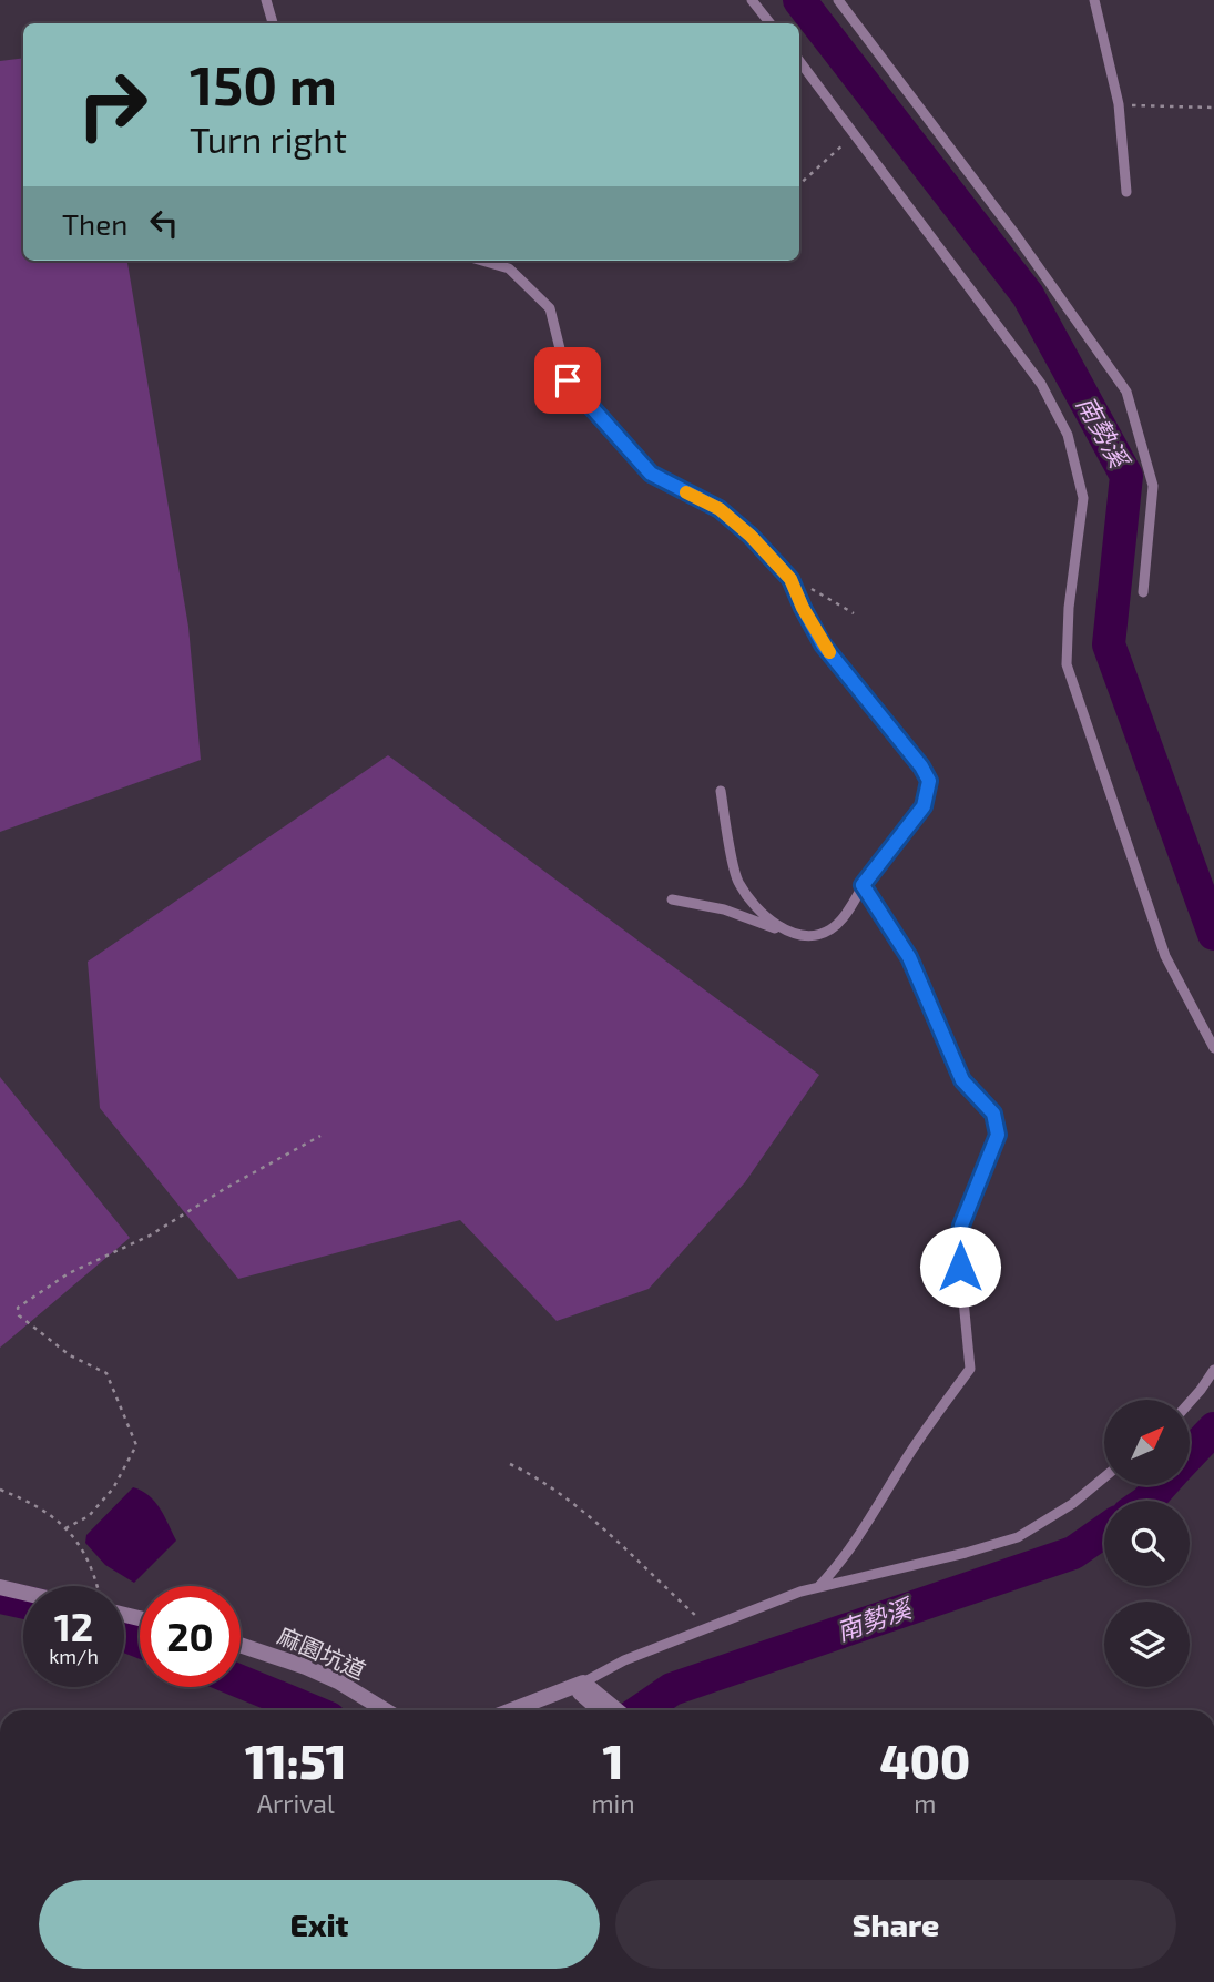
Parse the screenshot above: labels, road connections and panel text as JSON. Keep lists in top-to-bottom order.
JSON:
{
  "streets": {
    "street": ["麻園坑道"]
  },
  "water": ["南勢溪"],
  "north": "top right",
  "page": {
    "turn": ["150 m", "Turn right"],
    "then": "Then",
    "speed": "12 km/h",
    "limit": "20",
    "eta": [
      "11:51",
      "Arrival",
      "1",
      "min",
      "400",
      "m"
    ],
    "buttons": ["Exit", "Share"]
  }
}
